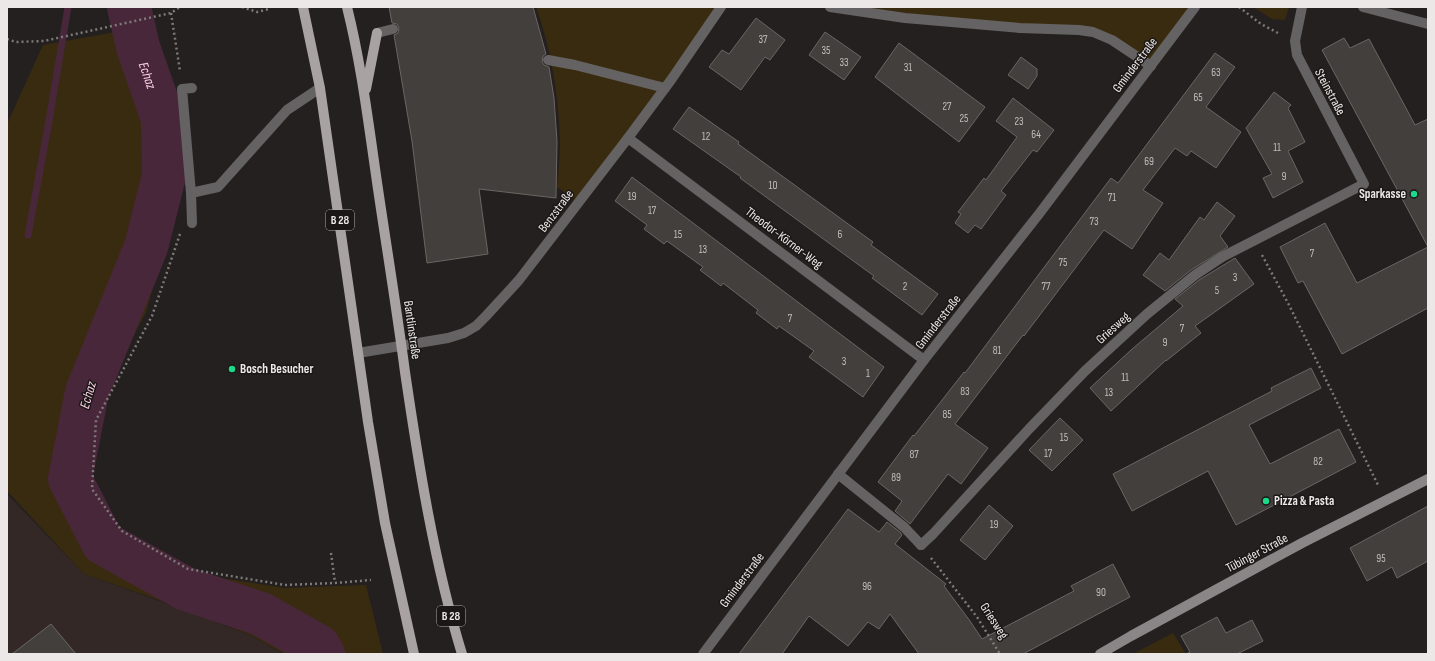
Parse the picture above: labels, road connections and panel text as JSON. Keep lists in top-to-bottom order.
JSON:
{
  "streets": {
    "main road": ["B 28", "Bantlinstraße"],
    "street": [
      "Gminderstraße",
      "Steinstraße",
      "Benzstraße",
      "Theodor-Körner-Weg",
      "Griesweg",
      "Tübinger Straße"
    ]
  },
  "crossings": [
    ["Gminderstraße", "Theodor-Körner-Weg"],
    ["Steinstraße", "Griesweg"],
    ["Benzstraße", "B 28"],
    ["Benzstraße", "Theodor-Körner-Weg"],
    ["Benzstraße", "Bantlinstraße"]
  ],
  "water": ["Echaz"],
  "places": ["Sparkasse", "Bosch Besucher", "Pizza & Pasta"],
  "house_numbers": [
    "37",
    "35",
    "33",
    "31",
    "63",
    "65",
    "27",
    "25",
    "23",
    "64",
    "12",
    "11",
    "69",
    "9",
    "10",
    "19",
    "71",
    "17",
    "73",
    "15",
    "6",
    "13",
    "7",
    "75",
    "3",
    "2",
    "77",
    "5",
    "7",
    "7",
    "9",
    "81",
    "3",
    "1",
    "11",
    "83",
    "13",
    "85",
    "15",
    "17",
    "87",
    "82",
    "89",
    "19",
    "95",
    "96",
    "90"
  ]
}
